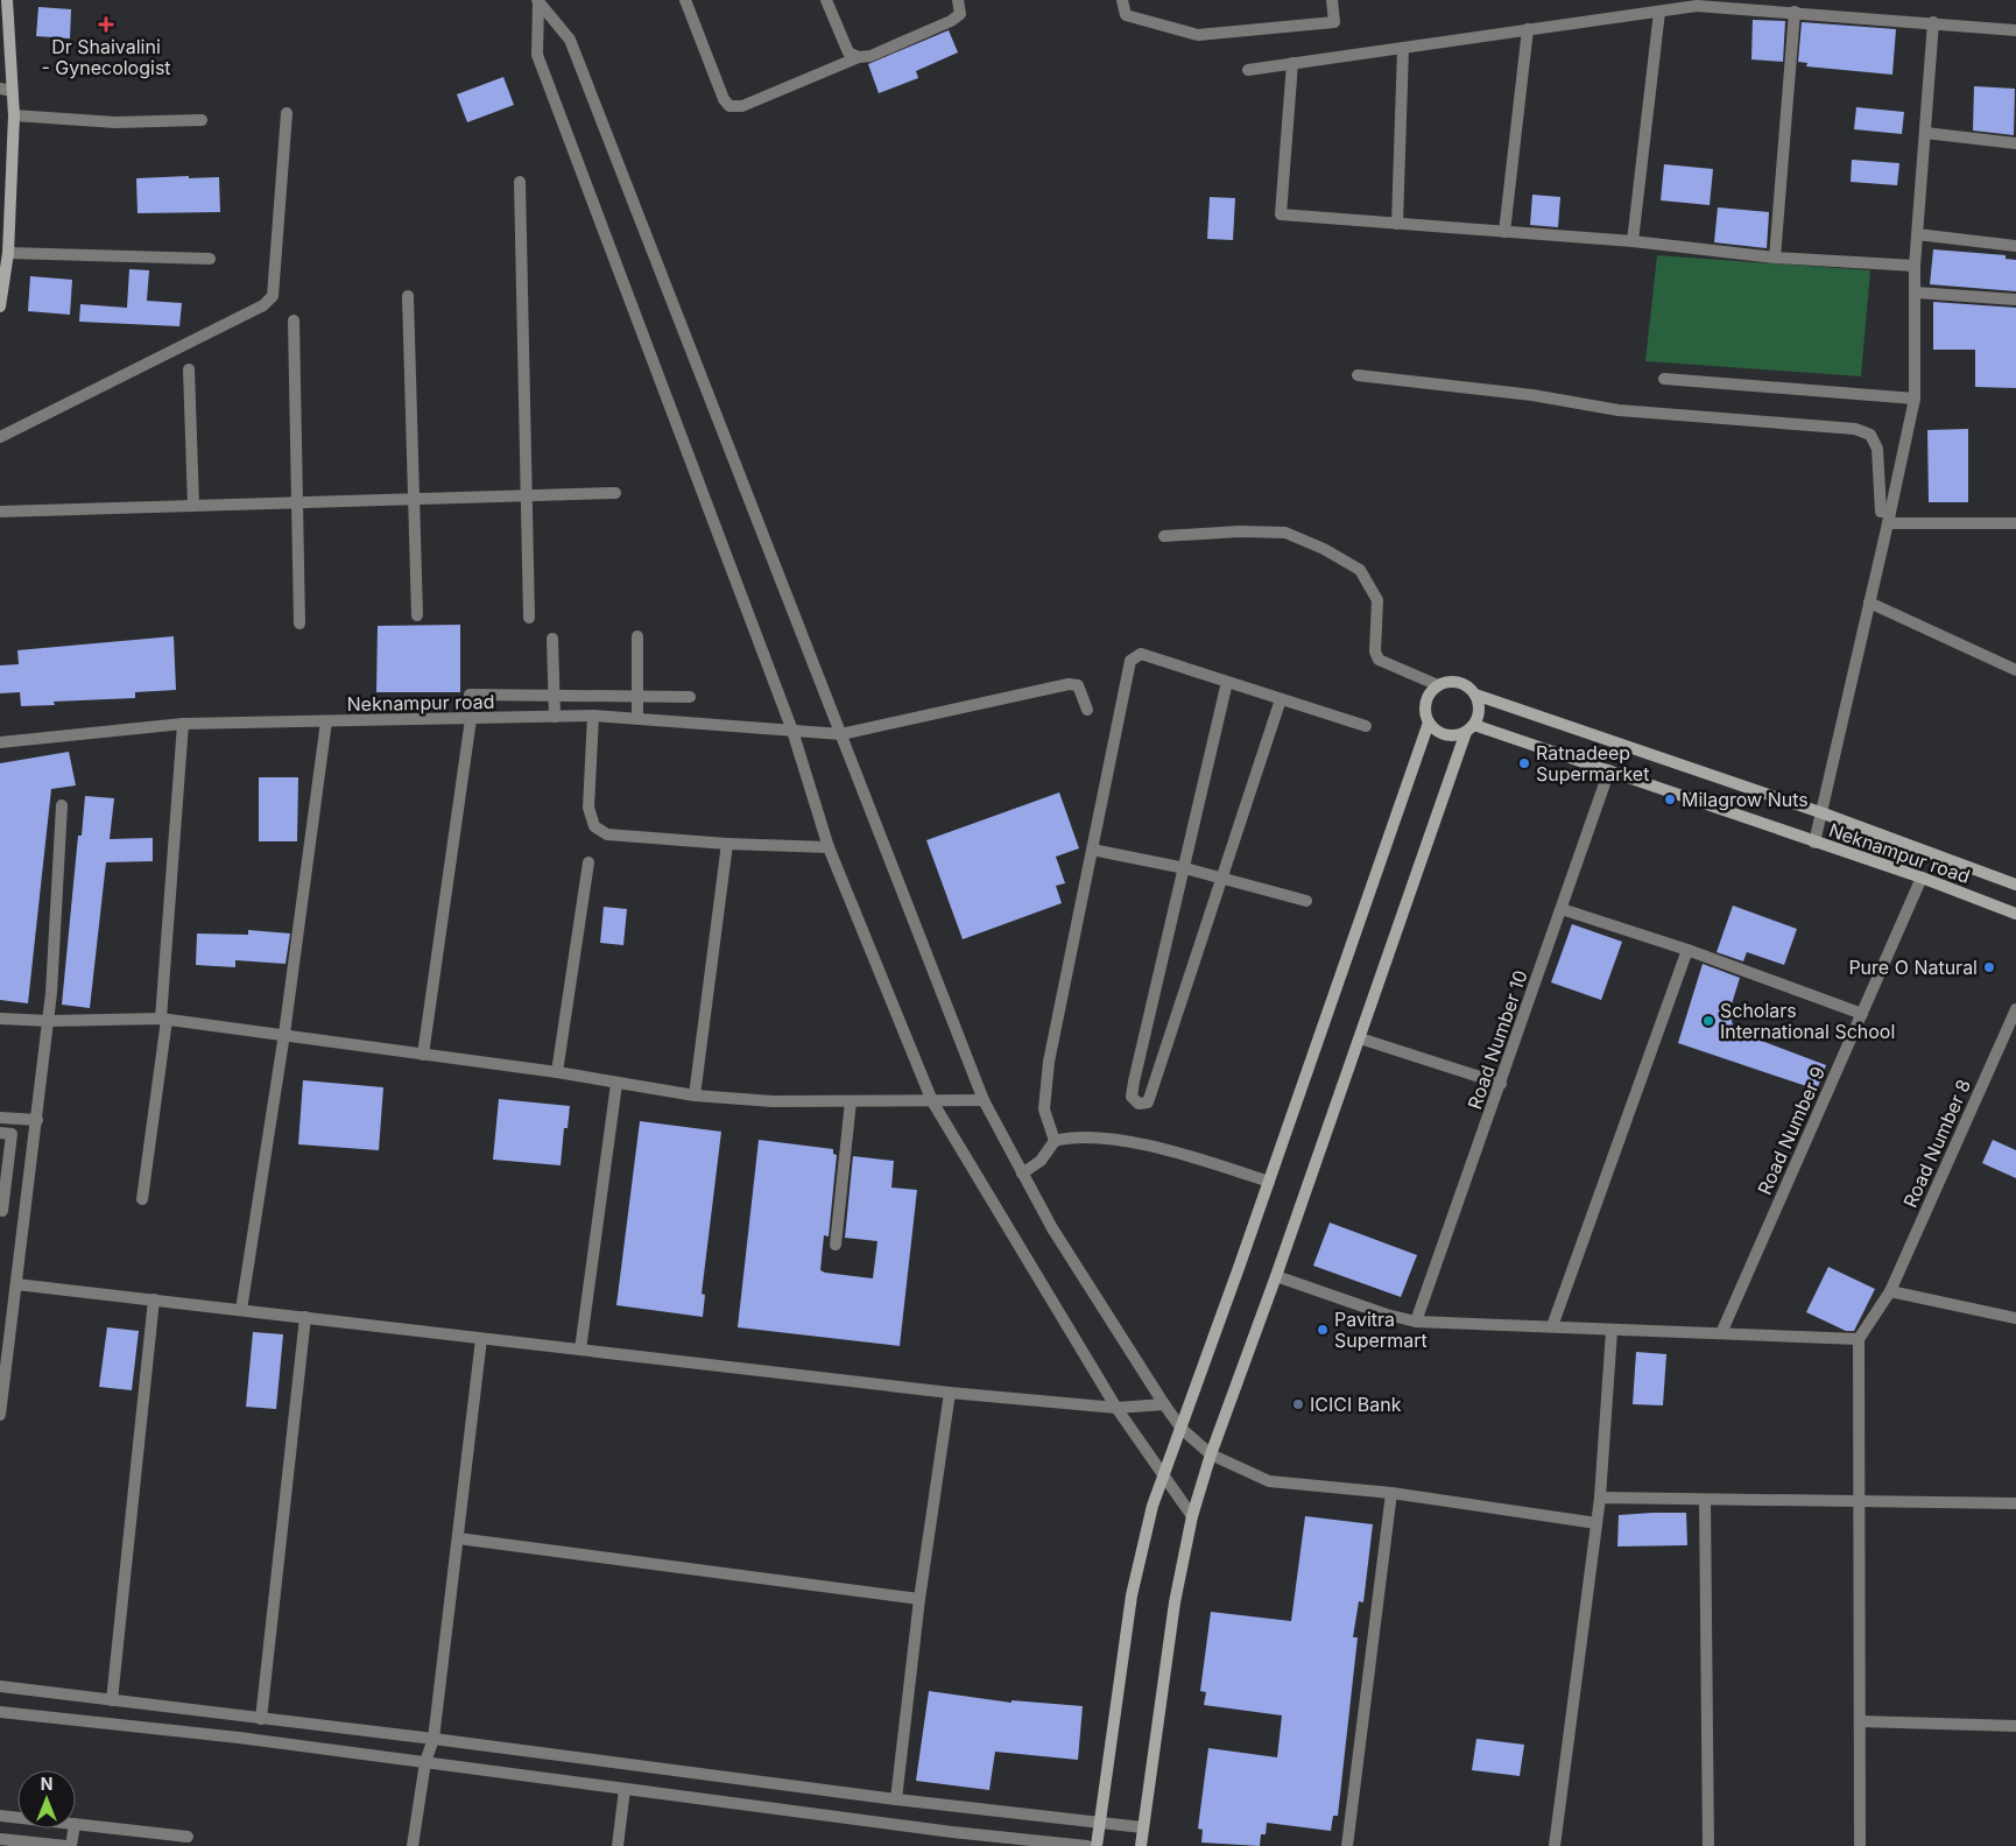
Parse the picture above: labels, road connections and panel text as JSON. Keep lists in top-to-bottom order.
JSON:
{
  "streets": {
    "street": [
      "Neknampur road",
      "Road Number 10",
      "Road Number 9",
      "Road Number 8"
    ]
  },
  "crossings": [
    ["Neknampur road", "Road Number 10"],
    ["Neknampur road", "Road Number 9"]
  ],
  "places": {
    "health": ["Dr Shaivalini - Gynecologist"],
    "other": [
      "Ratnadeep Supermarket",
      "Milagrow Nuts",
      "Pure O Natural",
      "Scholars International School",
      "Pavitra Supermart",
      "ICICI Bank"
    ]
  },
  "north": "top"
}
